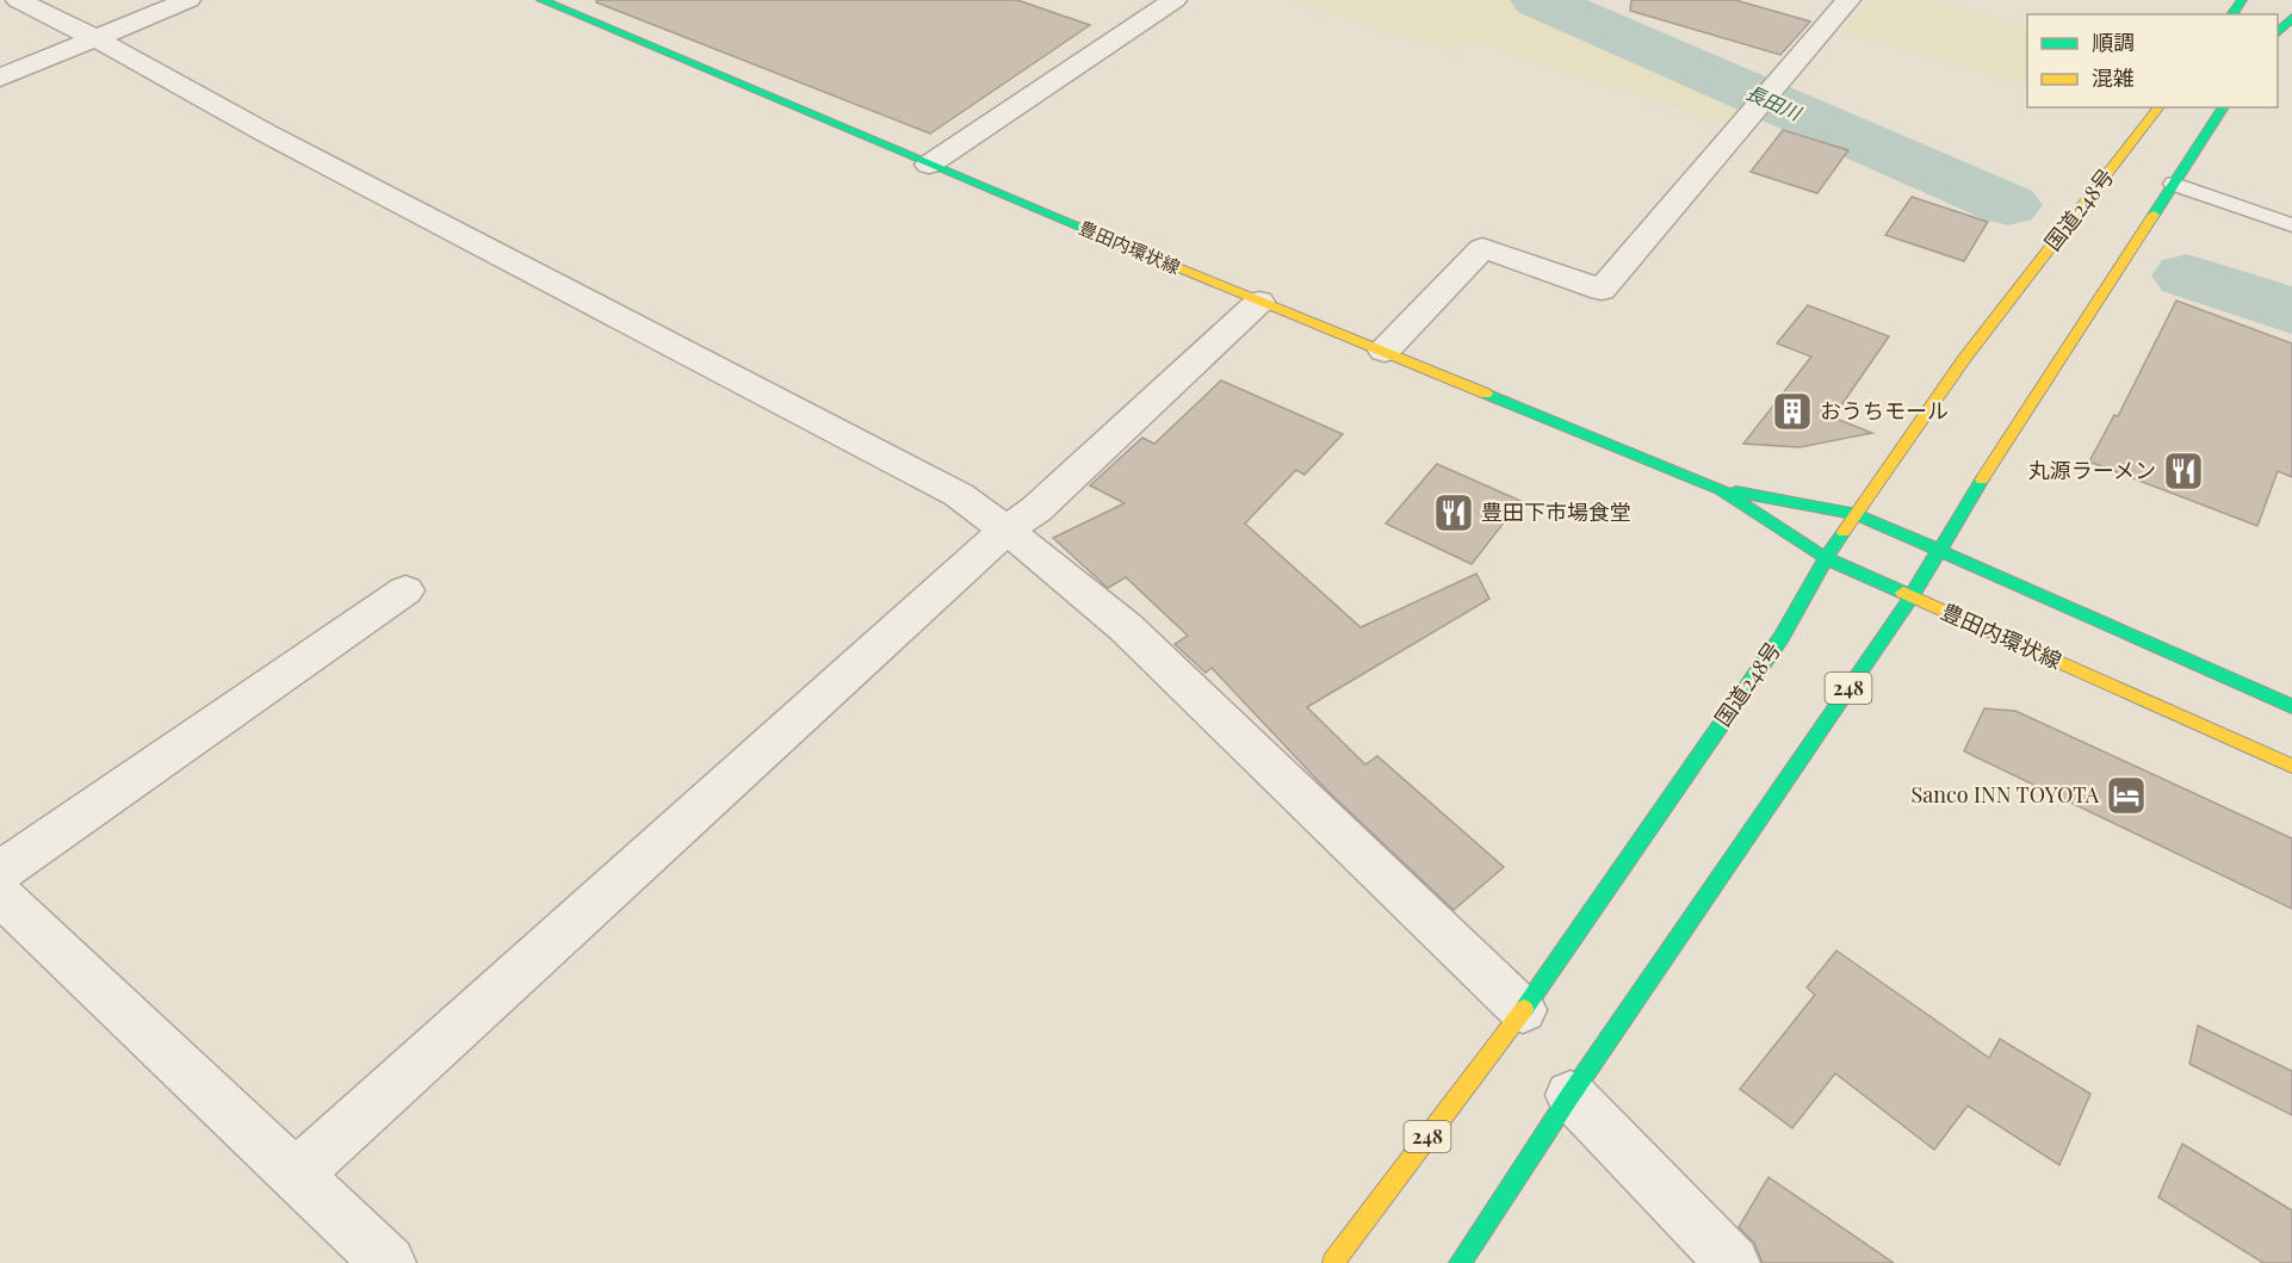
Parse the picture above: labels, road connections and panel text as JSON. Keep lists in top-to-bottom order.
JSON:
{
  "streets": {
    "main road": ["国道248号", "豊田内環状線", "248"]
  },
  "crossings": [
    ["国道248号", "豊田内環状線"],
    ["豊田内環状線", "248"]
  ],
  "water": ["長田川"],
  "places": {
    "building": ["おうちモール"],
    "restaurant": ["丸源ラーメン", "豊田下市場食堂"],
    "hotel": ["Sanco INN TOYOTA"]
  },
  "legend": ["順調", "混雑"]
}
